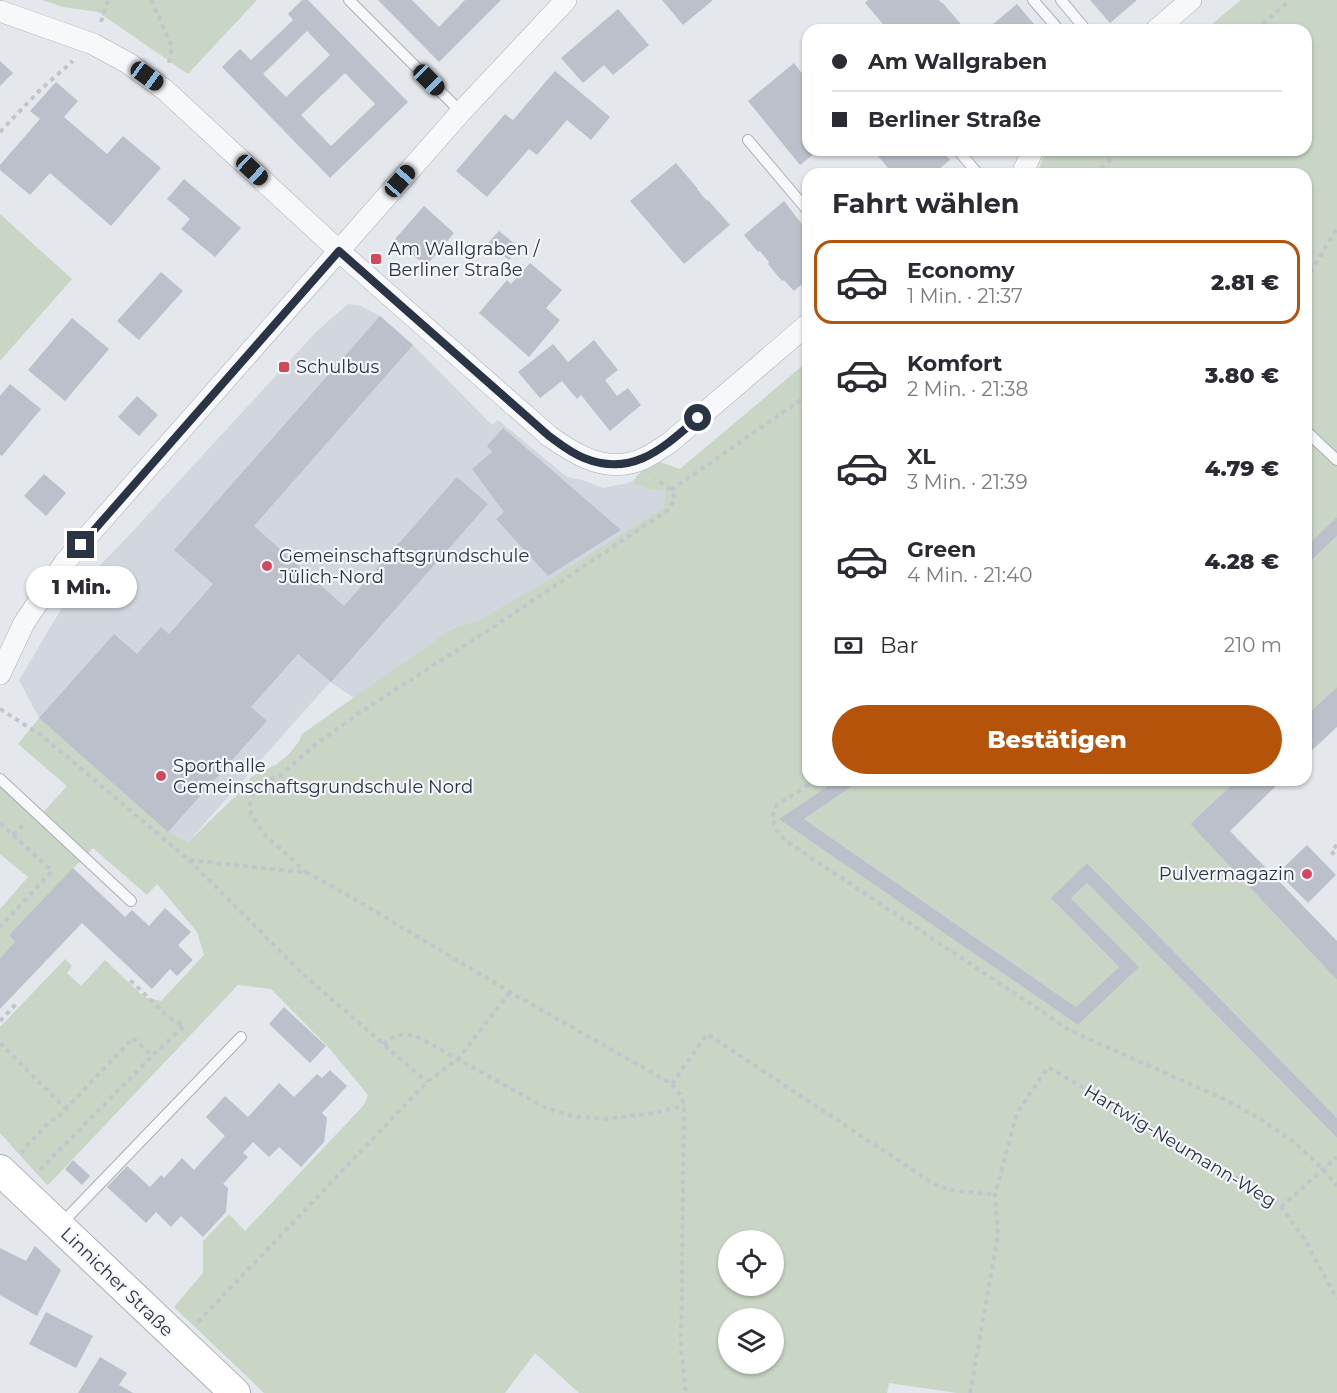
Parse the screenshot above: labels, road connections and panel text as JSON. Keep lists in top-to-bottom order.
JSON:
{
  "streets": {
    "main road": ["Linnicher Straße"],
    "path": ["Hartwig-Neumann-Weg"]
  },
  "places": {
    "transit": ["Am Wallgraben / Berliner Straße", "Schulbus"],
    "other": ["Gemeinschaftsgrundschule Jülich-Nord", "Sporthalle Gemeinschaftsgrundschule Nord", "Pulvermagazin"]
  },
  "page": {
    "banner": ["Am Wallgraben", "Berliner Straße"],
    "heading": "Fahrt wählen",
    "list": [
      {
        "name": "Economy",
        "note": "1 Min. · 21:37",
        "value": "2.81 €"
      },
      {
        "name": "Komfort",
        "note": "2 Min. · 21:38",
        "value": "3.80 €"
      },
      {
        "name": "XL",
        "note": "3 Min. · 21:39",
        "value": "4.79 €"
      },
      {
        "name": "Green",
        "note": "4 Min. · 21:40",
        "value": "4.28 €"
      }
    ],
    "bubble": "1 Min.",
    "pay": ["Bar", "210 m"],
    "buttons": "Bestätigen"
  }
}
